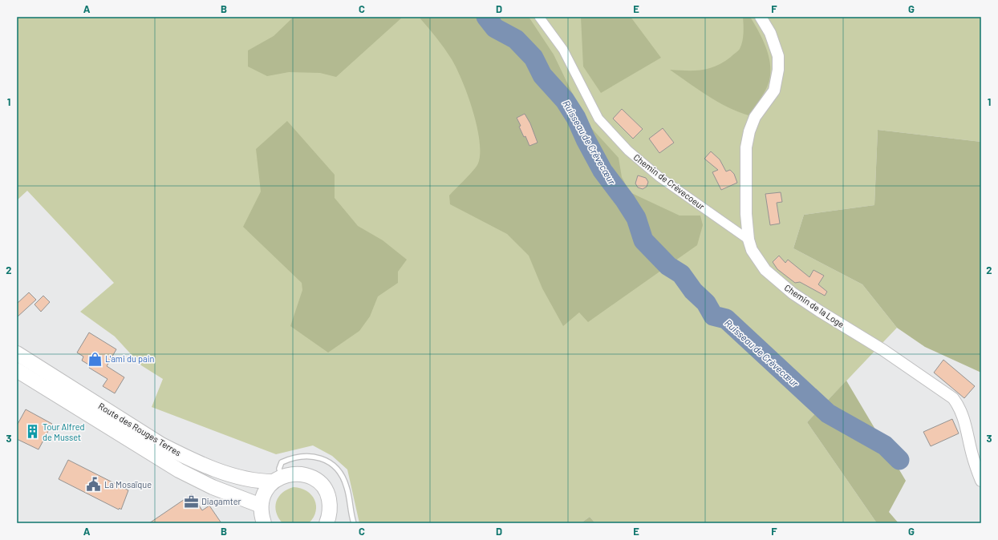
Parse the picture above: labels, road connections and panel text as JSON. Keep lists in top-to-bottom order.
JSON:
{
  "streets": {
    "main road": ["Route des Rouges Terres"],
    "street": ["Chemin de Crèvecoeur", "Chemin de la Loge"]
  },
  "crossings": [
    ["Chemin de Crèvecoeur", "Chemin de la Loge"]
  ],
  "water": ["Ruisseau de Crèvecœur"],
  "places": {
    "shop": ["L'ami du pain"],
    "building": ["Tour Alfred de Musset"],
    "public building": ["La Mosaïque"],
    "office": ["Diagamter"]
  },
  "grid": {
    "columns": [
      "A",
      "B",
      "C",
      "D",
      "E",
      "F",
      "G"
    ],
    "rows": ["1", "2", "3"]
  }
}
